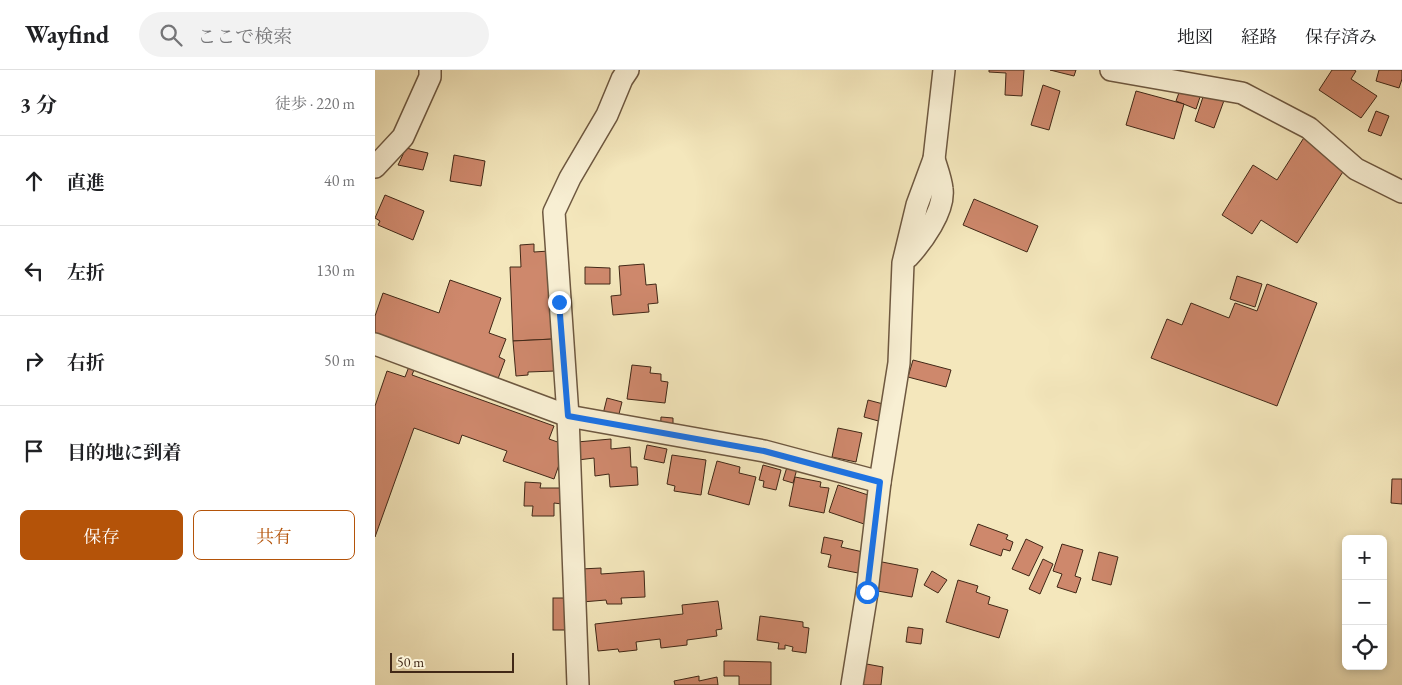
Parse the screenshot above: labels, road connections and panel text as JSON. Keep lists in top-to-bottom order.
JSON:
{
  "scale_bar": "50 m",
  "page": {
    "header": "Wayfind",
    "search": "ここで検索",
    "nav": ["地図", "経路", "保存済み"],
    "heading": ["3 分", "徒歩 · 220 m"],
    "list": [
      ["直進", "40 m"],
      ["左折", "130 m"],
      ["右折", "50 m"],
      "目的地に到着"
    ],
    "buttons": ["保存", "共有"],
    "map_buttons": ["+", "−"],
    "scale": "50 m"
  }
}
